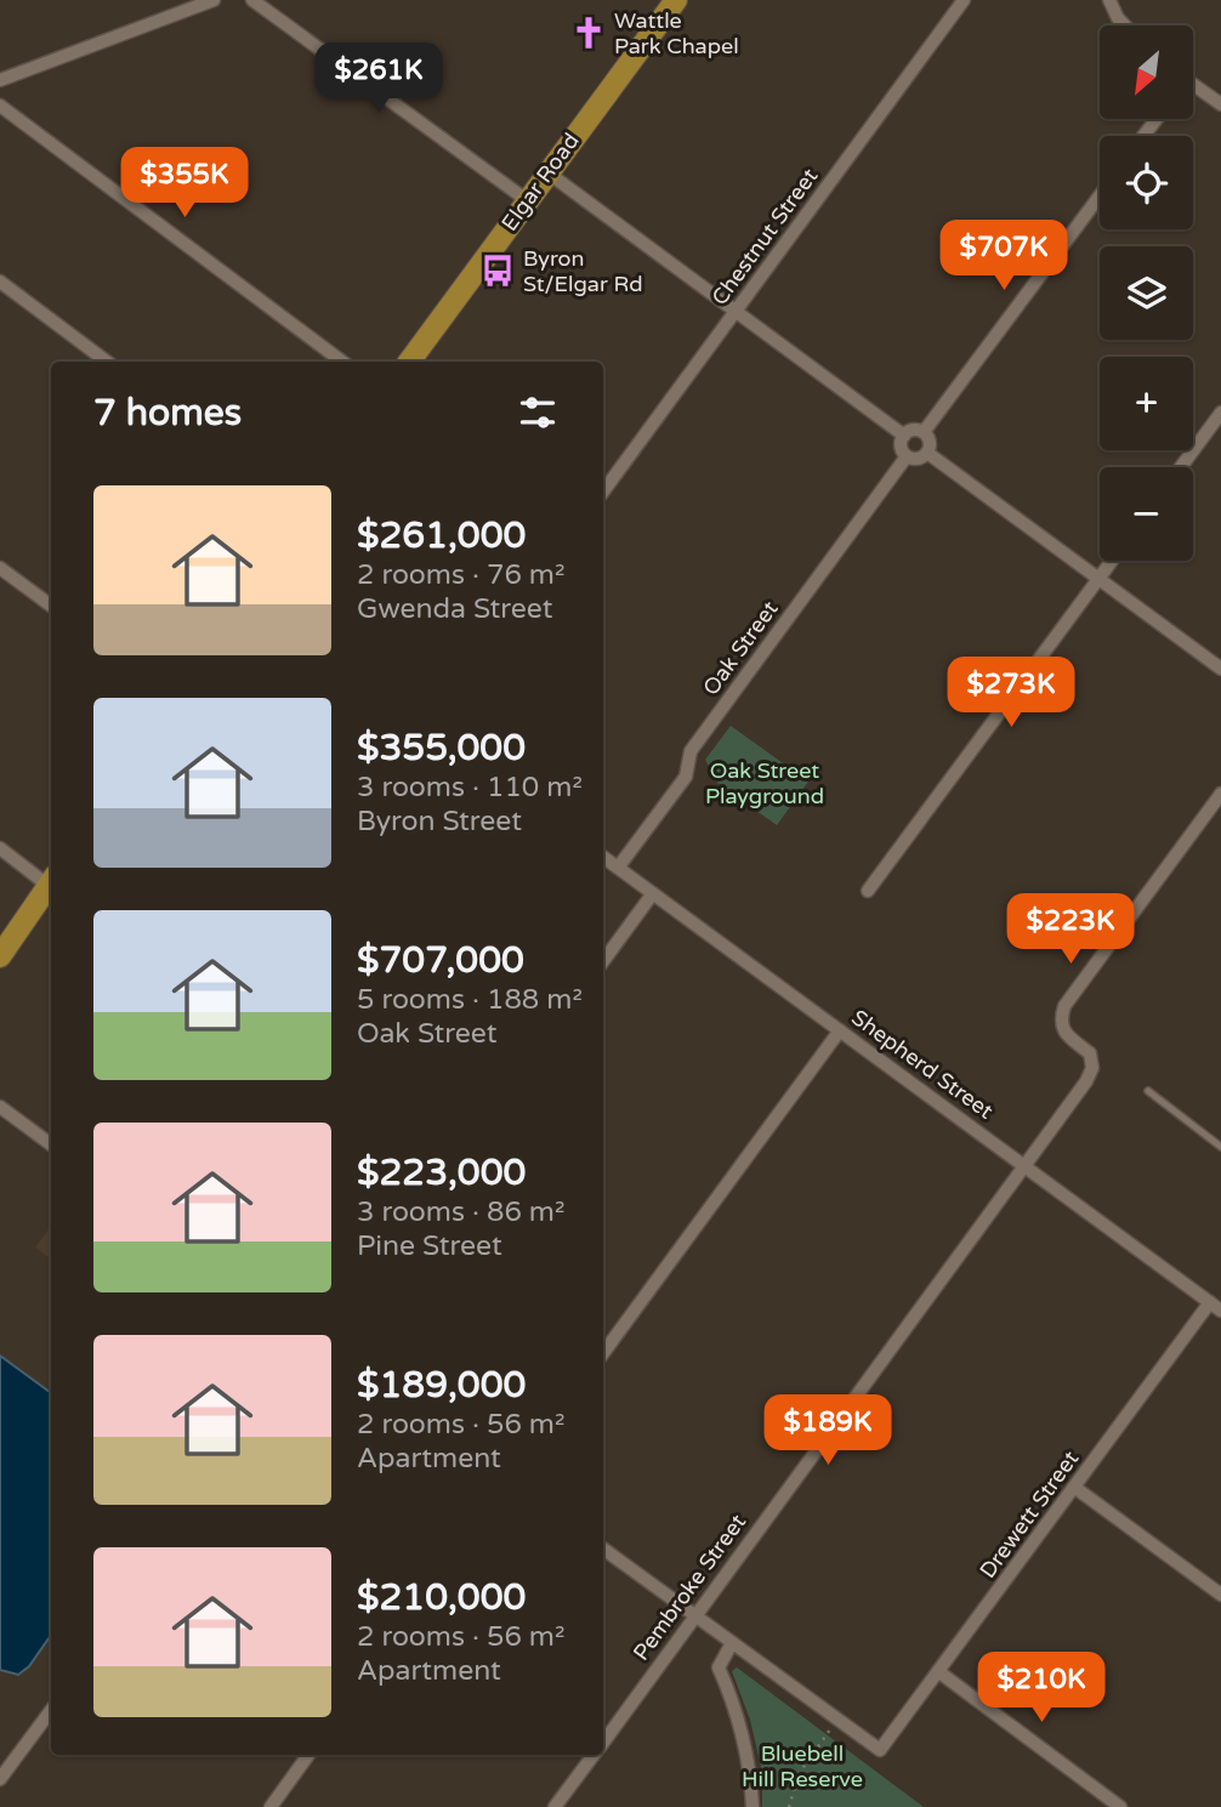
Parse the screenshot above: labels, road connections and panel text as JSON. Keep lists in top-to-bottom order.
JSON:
{
  "streets": {
    "main road": ["Elgar Road"],
    "street": [
      "Chestnut Street",
      "Oak Street",
      "Shepherd Street",
      "Drewett Street",
      "Pembroke Street"
    ]
  },
  "crossings": [
    ["Oak Street", "Shepherd Street"],
    ["Shepherd Street", "Drewett Street"],
    ["Shepherd Street", "Pembroke Street"]
  ],
  "parks": ["Oak Street Playground", "Bluebell Hill Reserve"],
  "places": {
    "church": ["Wattle Park Chapel"],
    "bus stop": ["Byron St/Elgar Rd"]
  },
  "north": "bottom left",
  "page": {
    "map_buttons": ["+", "−"],
    "price": [
      "$261K",
      "$355K",
      "$707K",
      "$273K",
      "$223K",
      "$189K",
      "$210K"
    ],
    "heading": "7 homes",
    "list": [
      {
        "name": "$261,000",
        "note": "2 rooms · 76 m² · Gwenda Street"
      },
      {
        "name": "$355,000",
        "note": "3 rooms · 110 m² · Byron Street"
      },
      {
        "name": "$707,000",
        "note": "5 rooms · 188 m² · Oak Street"
      },
      {
        "name": "$223,000",
        "note": "3 rooms · 86 m² · Pine Street"
      },
      {
        "name": "$189,000",
        "note": "2 rooms · 56 m² · Apartment"
      },
      {
        "name": "$210,000",
        "note": "2 rooms · 56 m² · Apartment"
      }
    ]
  }
}
